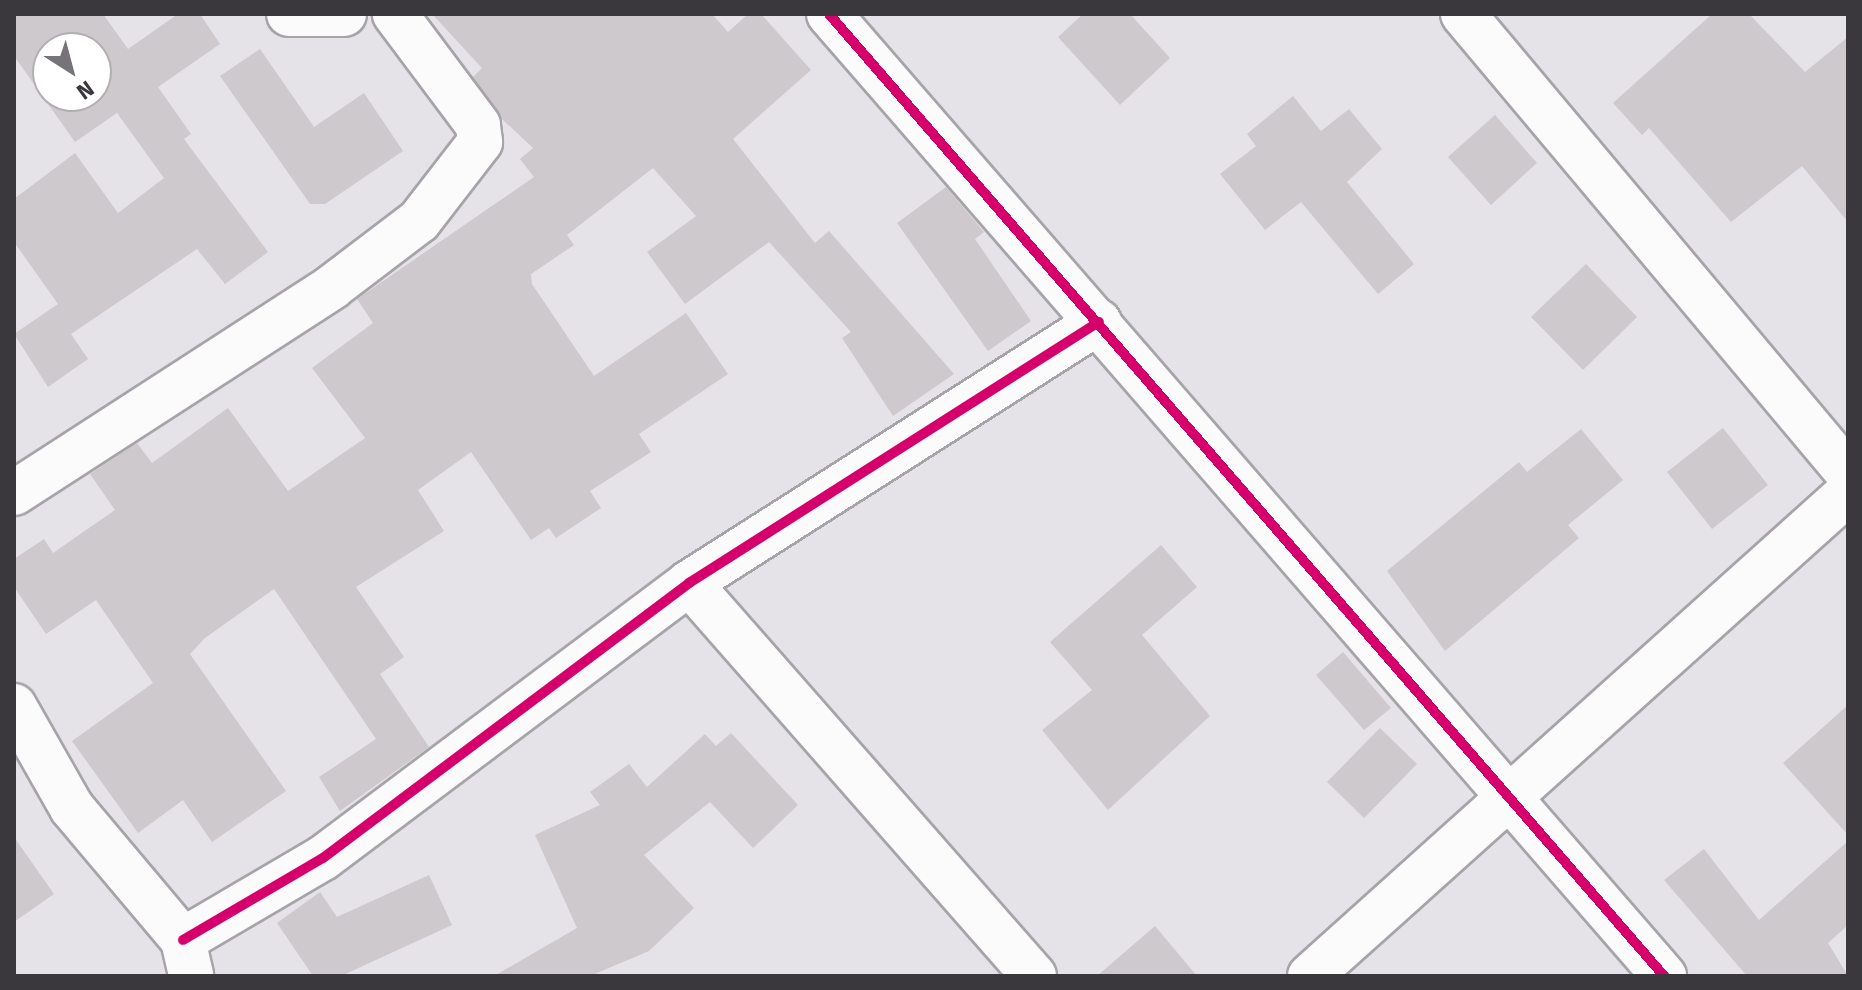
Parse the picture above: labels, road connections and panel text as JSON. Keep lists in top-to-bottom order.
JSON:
{
  "north": "bottom right"
}
